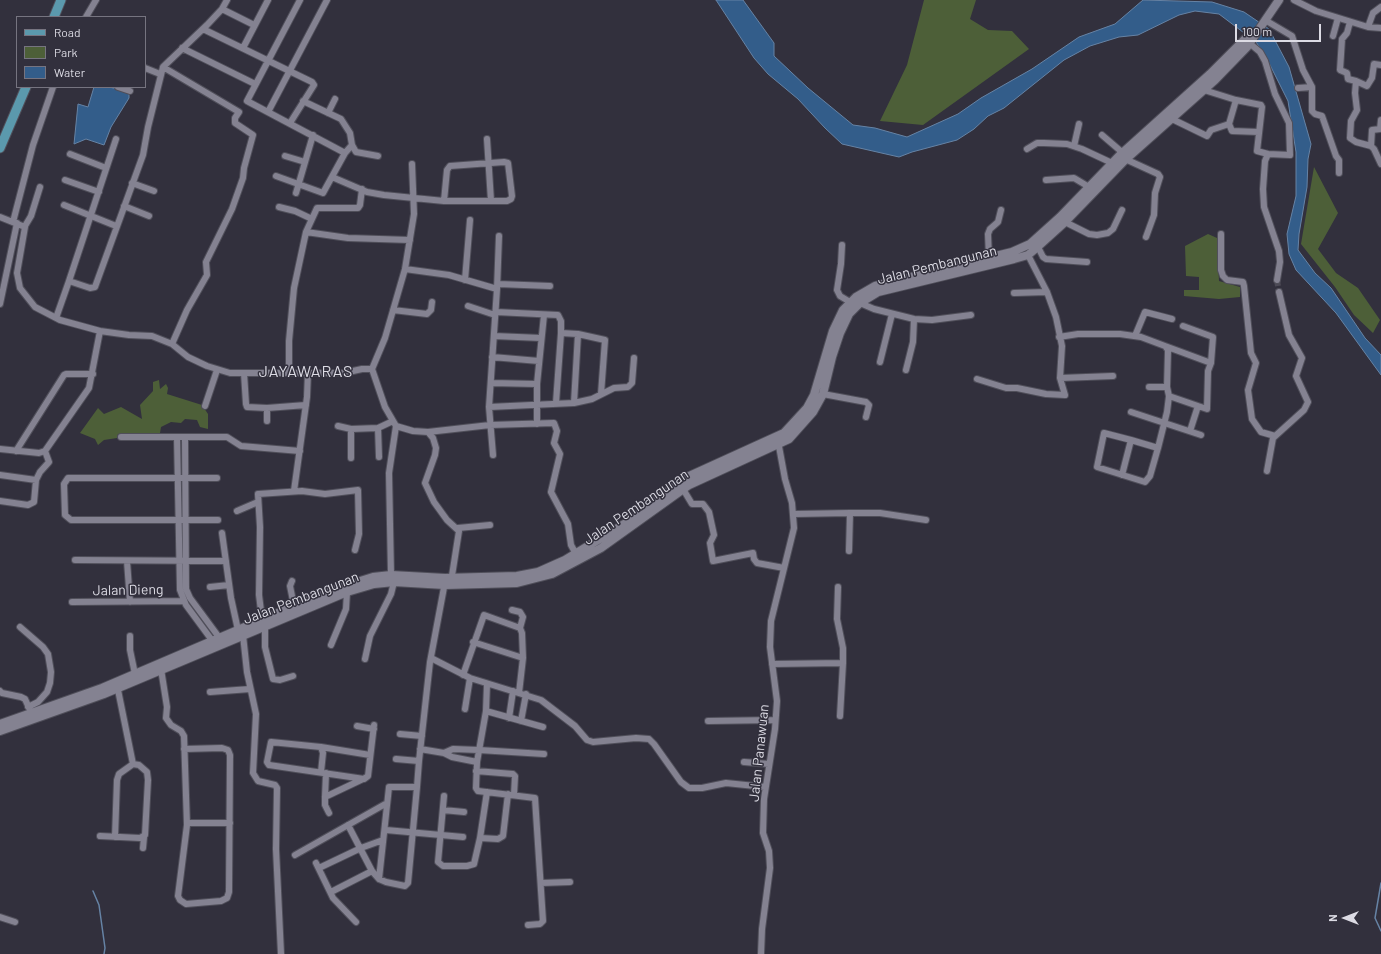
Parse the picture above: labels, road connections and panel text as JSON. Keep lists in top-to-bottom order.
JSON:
{
  "streets": {
    "main road": ["Jalan Pembangunan"],
    "street": ["Jalan Dieng", "Jalan Panawuan"]
  },
  "crossings": [
    ["Jalan Pembangunan", "Jalan Panawuan"]
  ],
  "districts": ["JAYAWARAS"],
  "legend": ["Road", "Park", "Water"],
  "scale_bar": "100 m",
  "north": "left"
}
